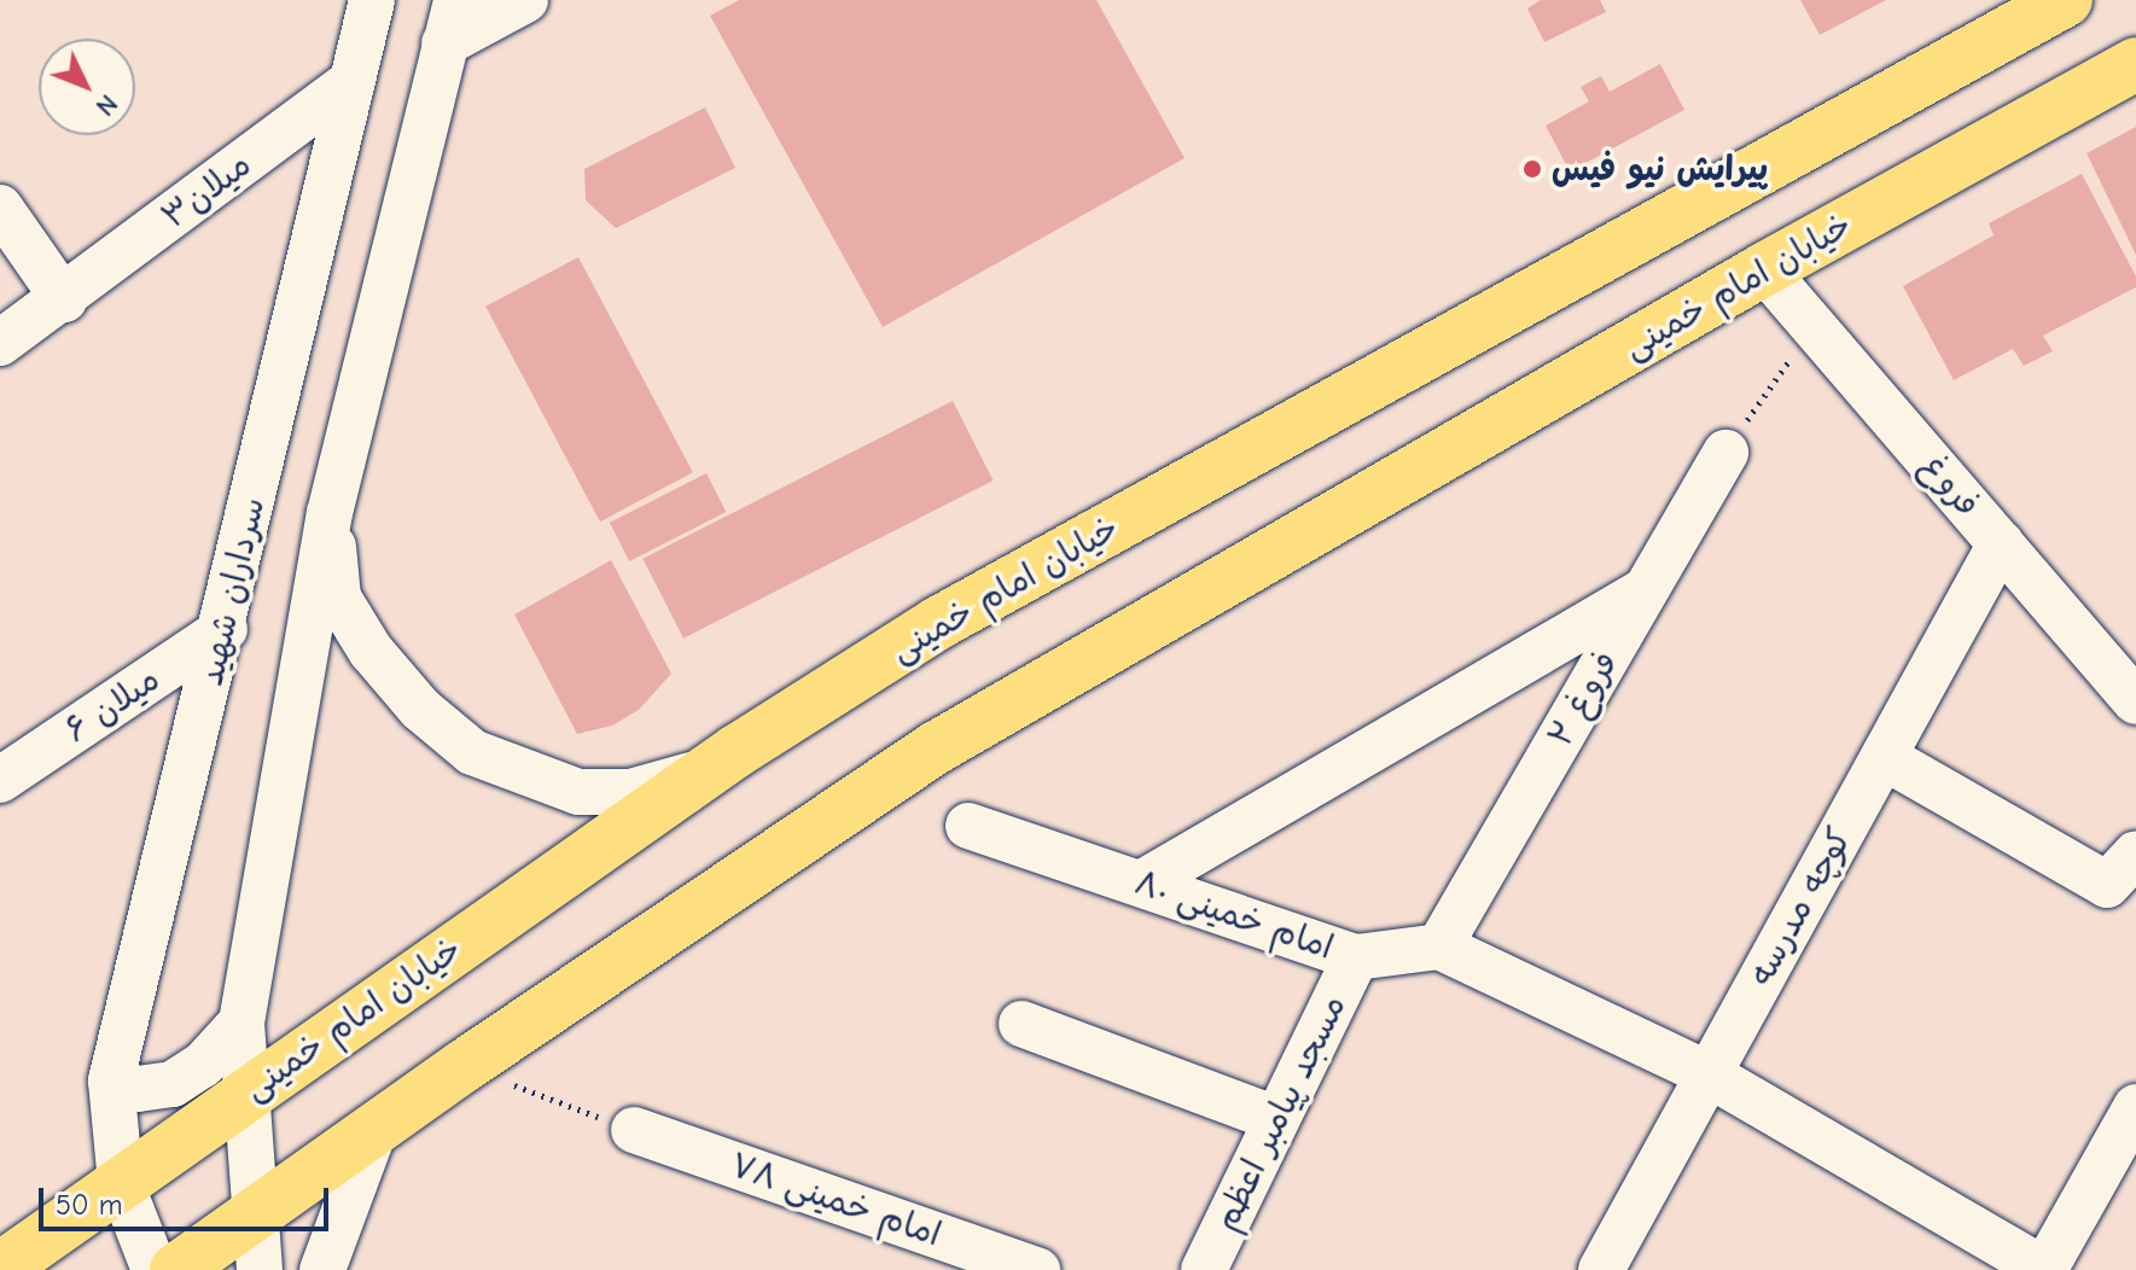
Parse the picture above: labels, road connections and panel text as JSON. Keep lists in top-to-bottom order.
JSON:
{
  "streets": {
    "main road": ["خیابان امام خمینی"],
    "street": [
      "میلان۳",
      "فروغ",
      "سرداران شهید",
      "فروغ ۲",
      "میلان ۶",
      "کوچه مدرسه",
      "امام خمینی ۸۰",
      "مسجد پیامبر اعظم",
      "امام خمینی ۷۸"
    ]
  },
  "crossings": [
    ["میلان۳", "سرداران شهید"],
    ["خیابان امام خمینی", "فروغ"],
    ["خیابان امام خمینی", "سرداران شهید"],
    ["فروغ", "کوچه مدرسه"],
    ["سرداران شهید", "میلان ۶"],
    ["فروغ ۲", "امام خمینی ۸۰"],
    ["امام خمینی ۸۰", "مسجد پیامبر اعظم"]
  ],
  "places": ["پیرایش نیو فیس"],
  "scale_bar": "50 m",
  "north": "bottom right"
}
